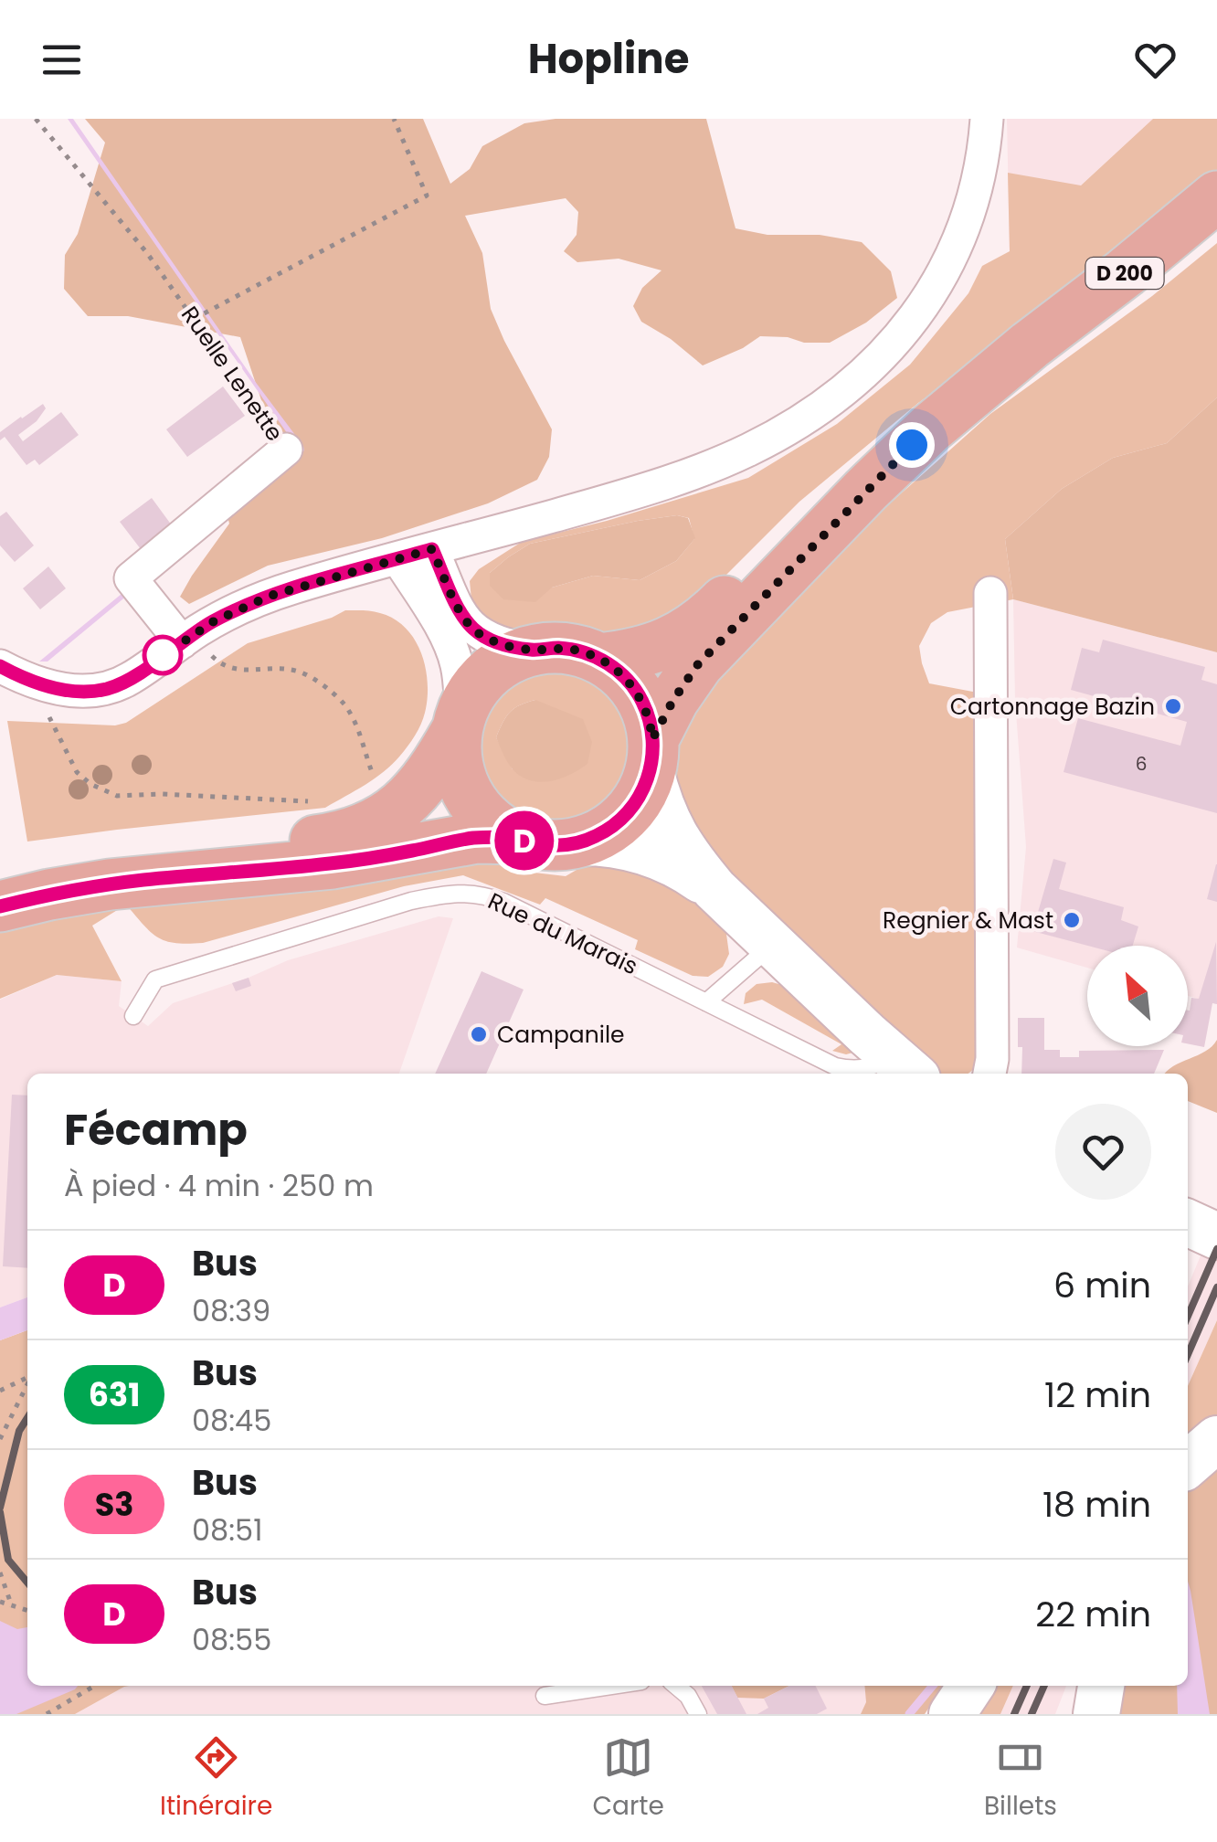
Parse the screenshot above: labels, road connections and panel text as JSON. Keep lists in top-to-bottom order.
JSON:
{
  "streets": {
    "main road": ["D 200"],
    "street": ["Ruelle Lenette", "Rue du Marais"]
  },
  "crossings": [
    ["D 200", "Rue du Marais"]
  ],
  "places": ["Cartonnage Bazin", "Regnier & Mast", "Campanile"],
  "lines": ["bus line D"],
  "house_numbers": ["6"],
  "north": "top left",
  "page": {
    "header": "Hopline",
    "on_map": "D",
    "heading": ["Fécamp", "À pied · 4 min · 250 m"],
    "list": [
      {
        "mark": "D",
        "name": "Bus",
        "note": "08:39",
        "value": "6 min"
      },
      {
        "mark": "631",
        "name": "Bus",
        "note": "08:45",
        "value": "12 min"
      },
      {
        "mark": "S3",
        "name": "Bus",
        "note": "08:51",
        "value": "18 min"
      },
      {
        "mark": "D",
        "name": "Bus",
        "note": "08:55",
        "value": "22 min"
      }
    ],
    "tabs": ["Itinéraire", "Carte", "Billets"]
  }
}
